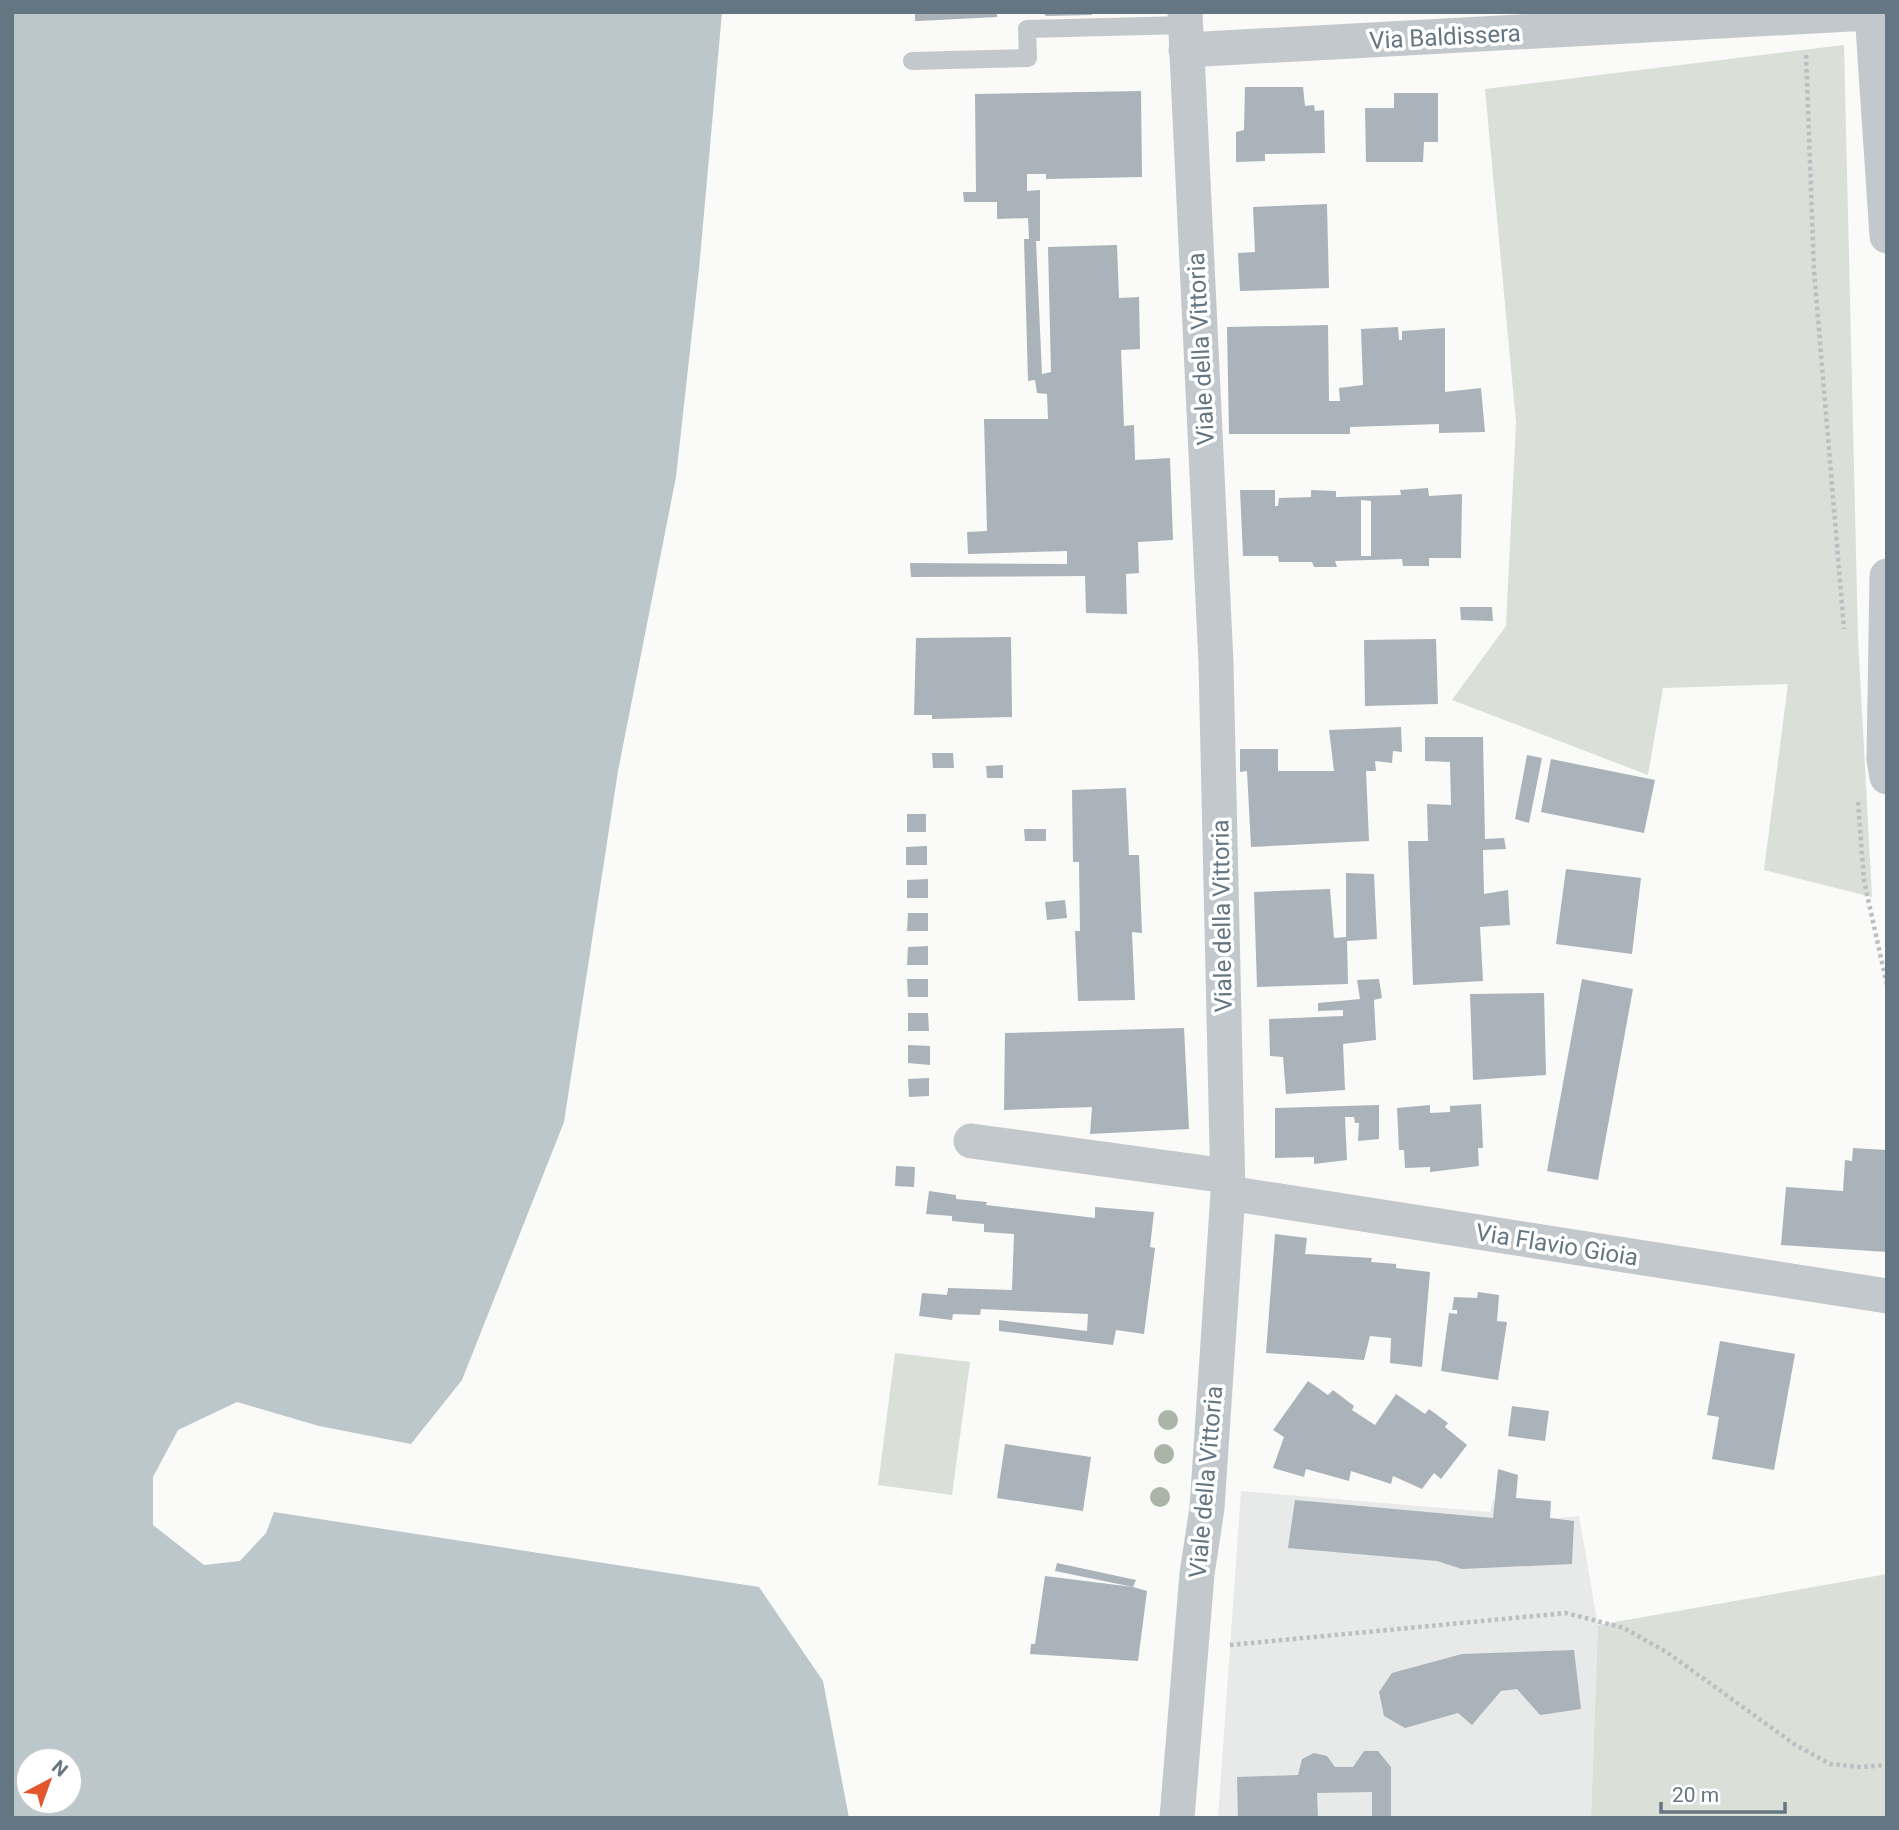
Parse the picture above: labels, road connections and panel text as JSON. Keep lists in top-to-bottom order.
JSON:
{
  "streets": {
    "street": ["Via Baldissera", "Viale della Vittoria", "Via Flavio Gioia"]
  },
  "crossings": [
    ["Via Baldissera", "Viale della Vittoria"],
    ["Viale della Vittoria", "Via Flavio Gioia"]
  ],
  "scale_bar": "20 m",
  "north": "top right"
}
